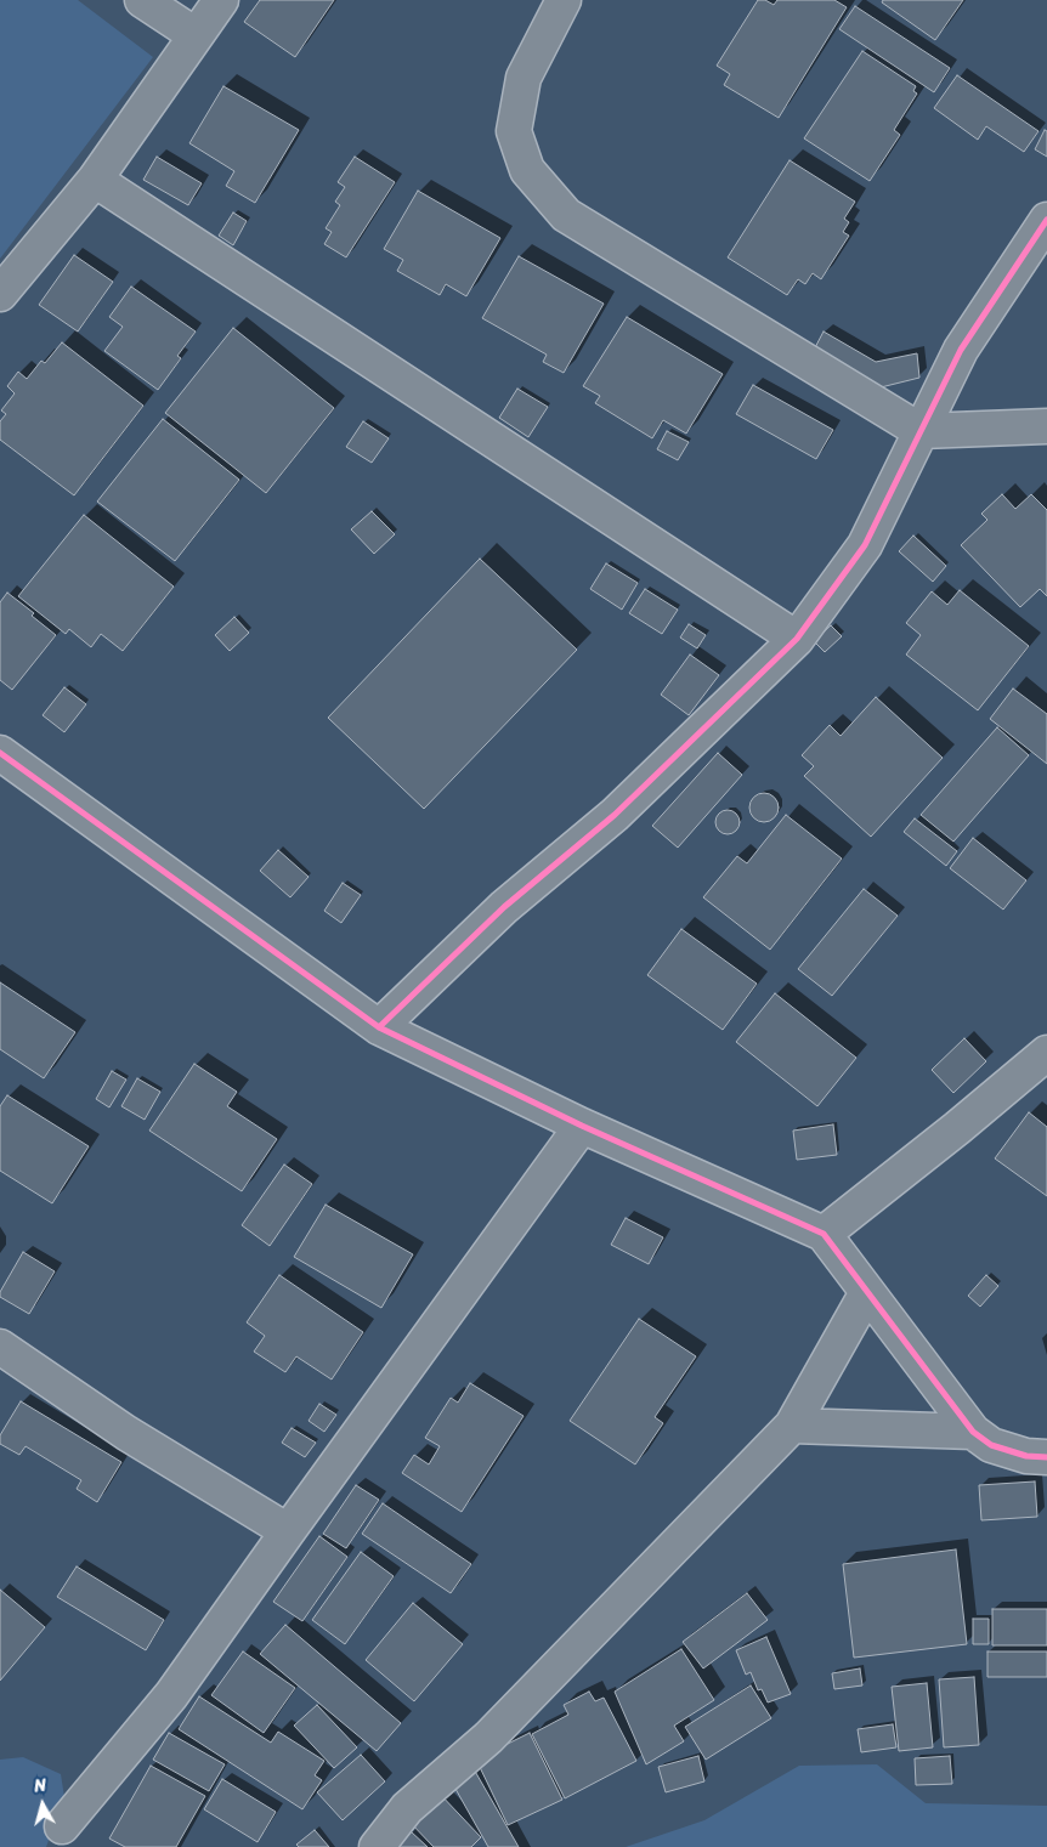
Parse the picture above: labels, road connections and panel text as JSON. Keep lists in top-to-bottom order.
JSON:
{
  "north": "top"
}
